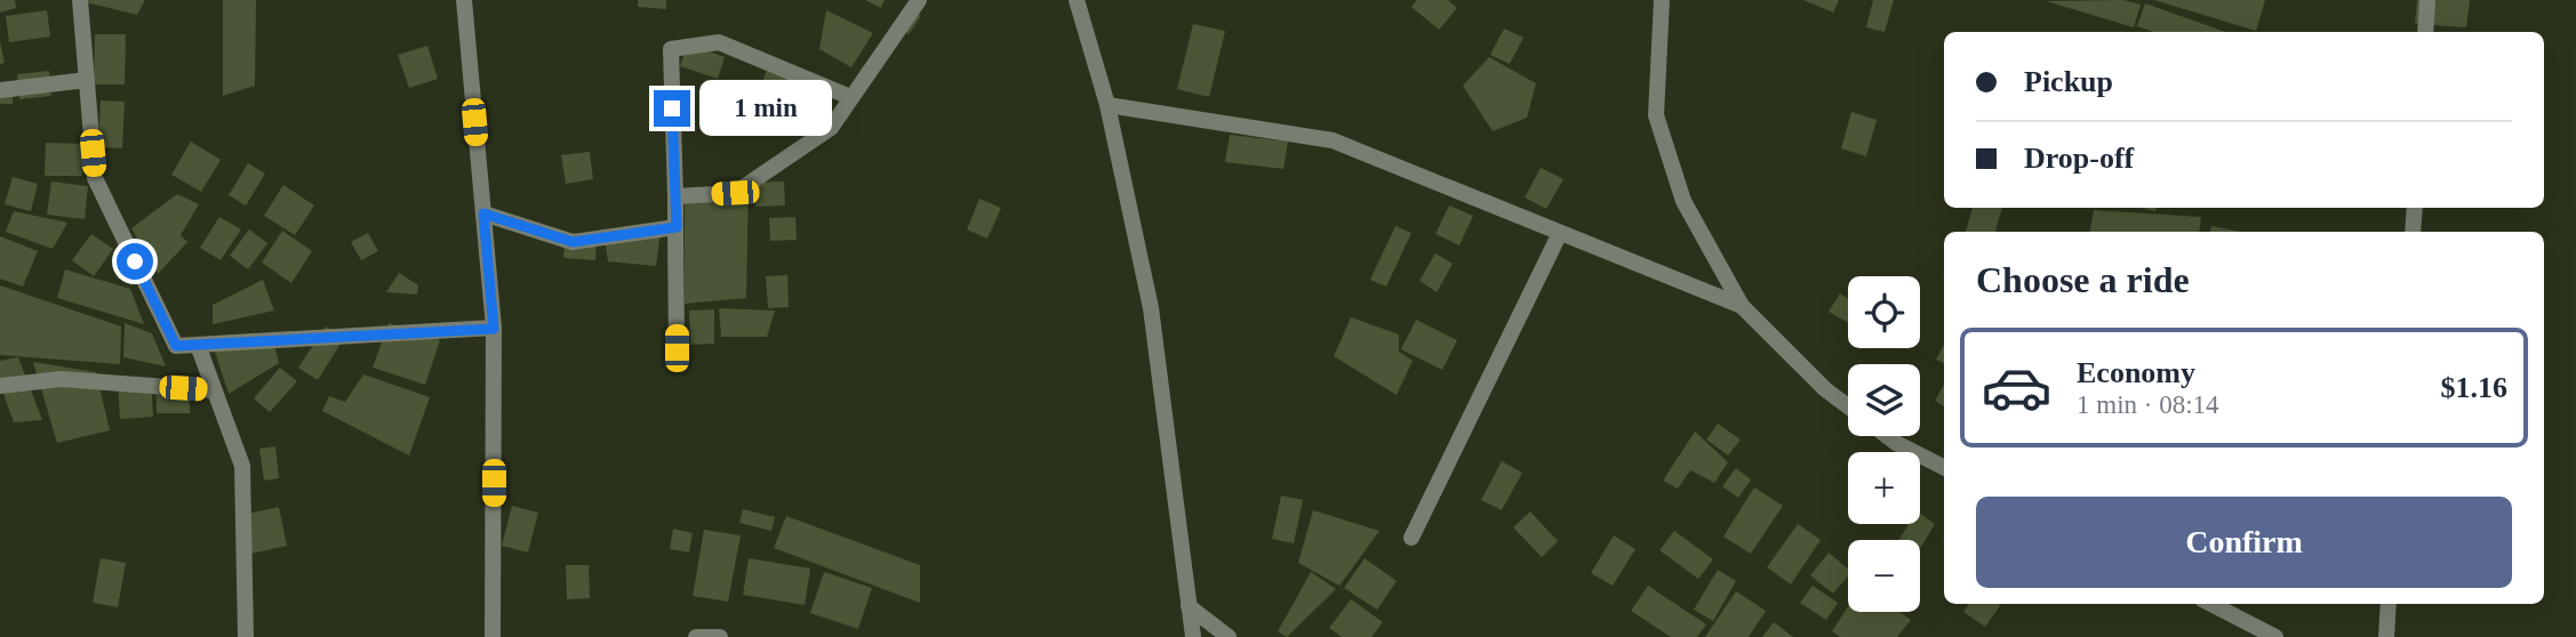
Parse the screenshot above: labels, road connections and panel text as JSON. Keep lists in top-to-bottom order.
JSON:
{
  "page": {
    "banner": ["Pickup", "Drop-off"],
    "bubble": "1 min",
    "heading": "Choose a ride",
    "map_buttons": ["+", "−"],
    "list": [
      {
        "name": "Economy",
        "note": "1 min · 08:14",
        "value": "$1.16"
      }
    ],
    "buttons": "Confirm"
  }
}
